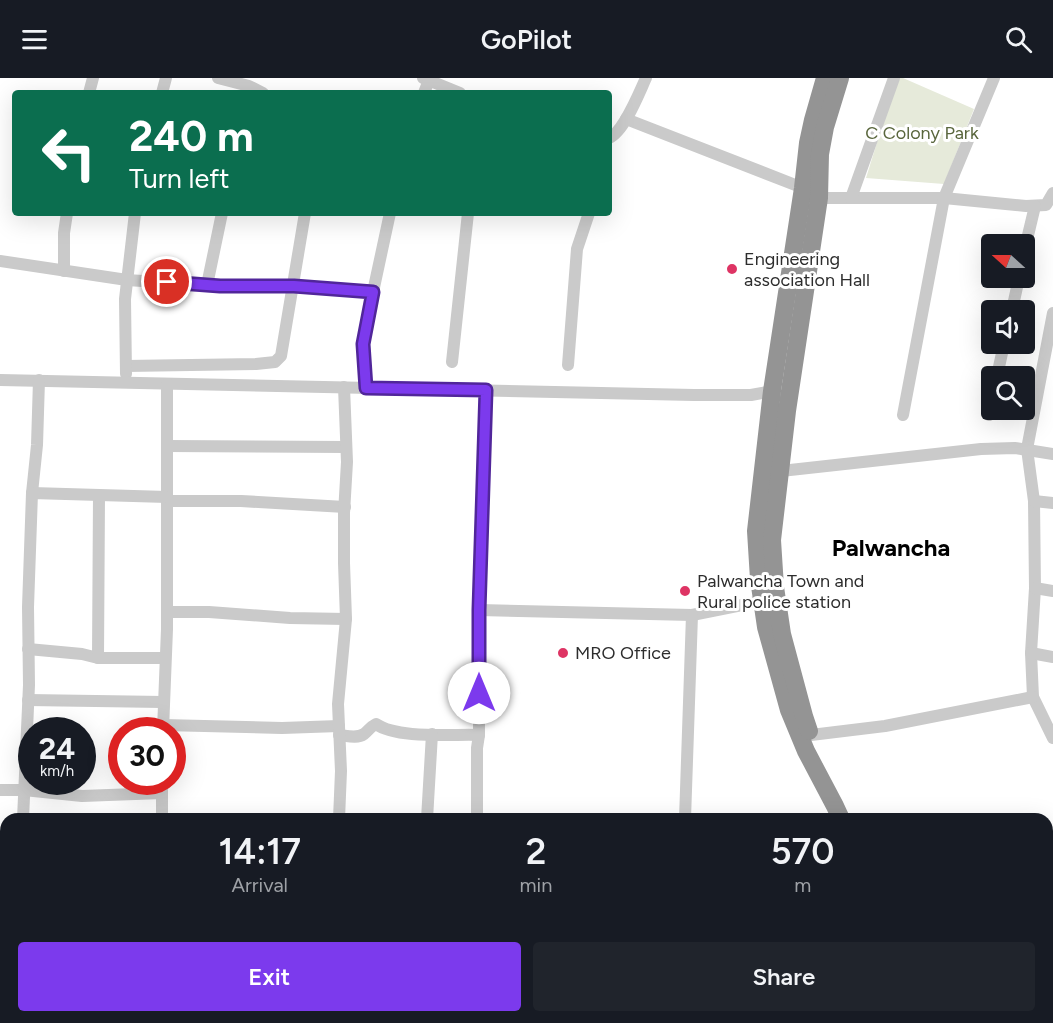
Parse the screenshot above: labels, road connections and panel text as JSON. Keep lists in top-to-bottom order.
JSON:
{
  "districts": ["Palwancha"],
  "parks": ["C Colony Park"],
  "places": ["Engineering association Hall", "Palwancha Town and Rural police station", "MRO Office"],
  "north": "left",
  "page": {
    "header": "GoPilot",
    "turn": ["240 m", "Turn left"],
    "speed": "24 km/h",
    "limit": "30",
    "eta": [
      "14:17",
      "Arrival",
      "2",
      "min",
      "570",
      "m"
    ],
    "buttons": ["Exit", "Share"]
  }
}
